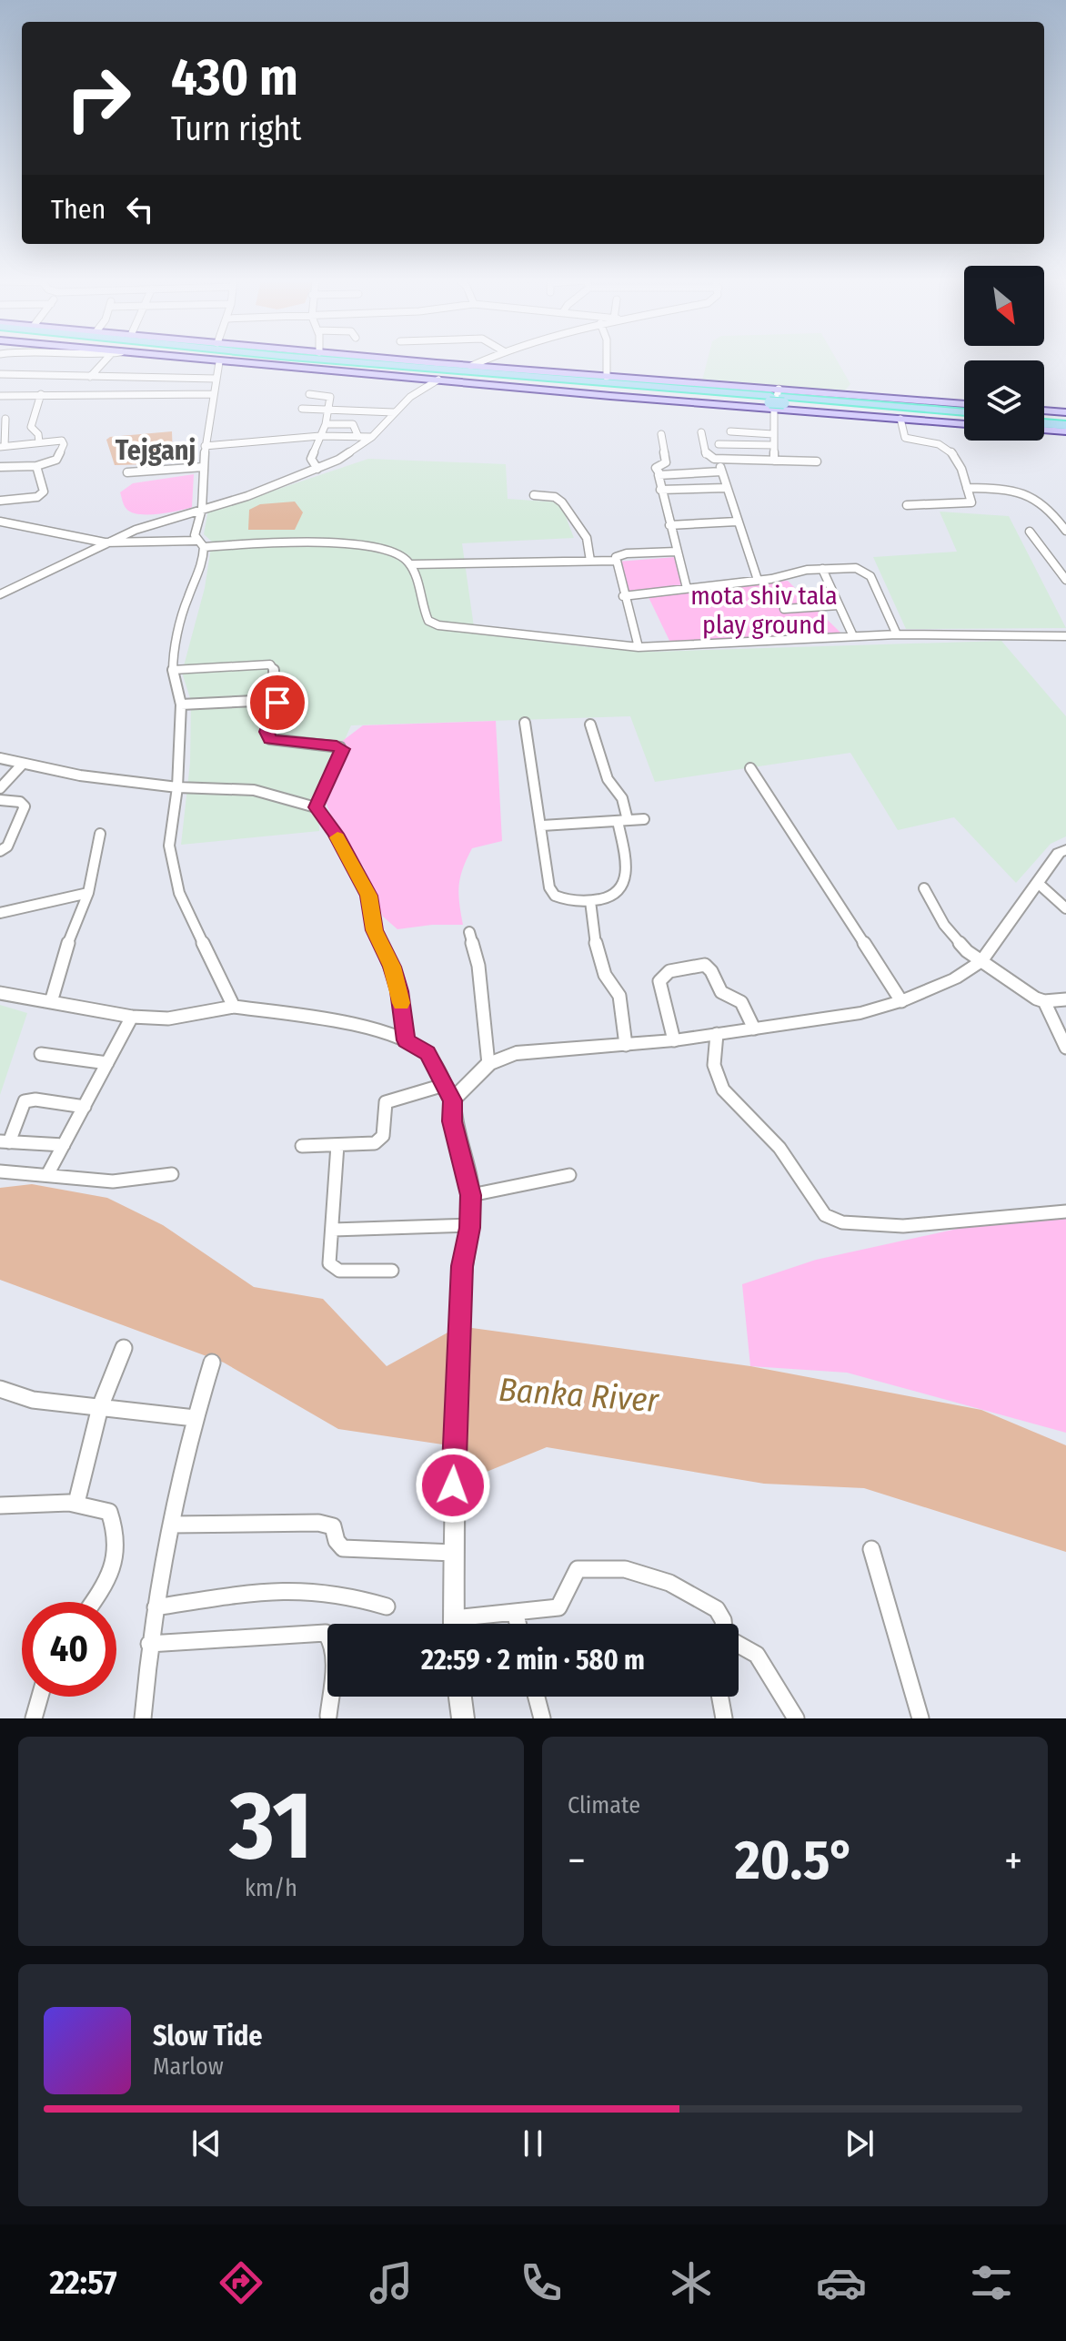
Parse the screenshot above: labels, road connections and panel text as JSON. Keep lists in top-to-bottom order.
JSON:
{
  "districts": ["Tejganj"],
  "water": ["Banka River"],
  "parks": ["mota shiv tala play ground"],
  "north": "bottom right",
  "page": {
    "turn": ["430 m", "Turn right"],
    "then": "Then",
    "limit": "40",
    "trip": "22:59 · 2 min · 580 m",
    "tile": [
      ["31", "km/h"],
      "Climate"
    ],
    "heat": ["−", "20.5°", "+"],
    "song": ["Slow Tide", "Marlow"],
    "tabs": "22:57"
  }
}
